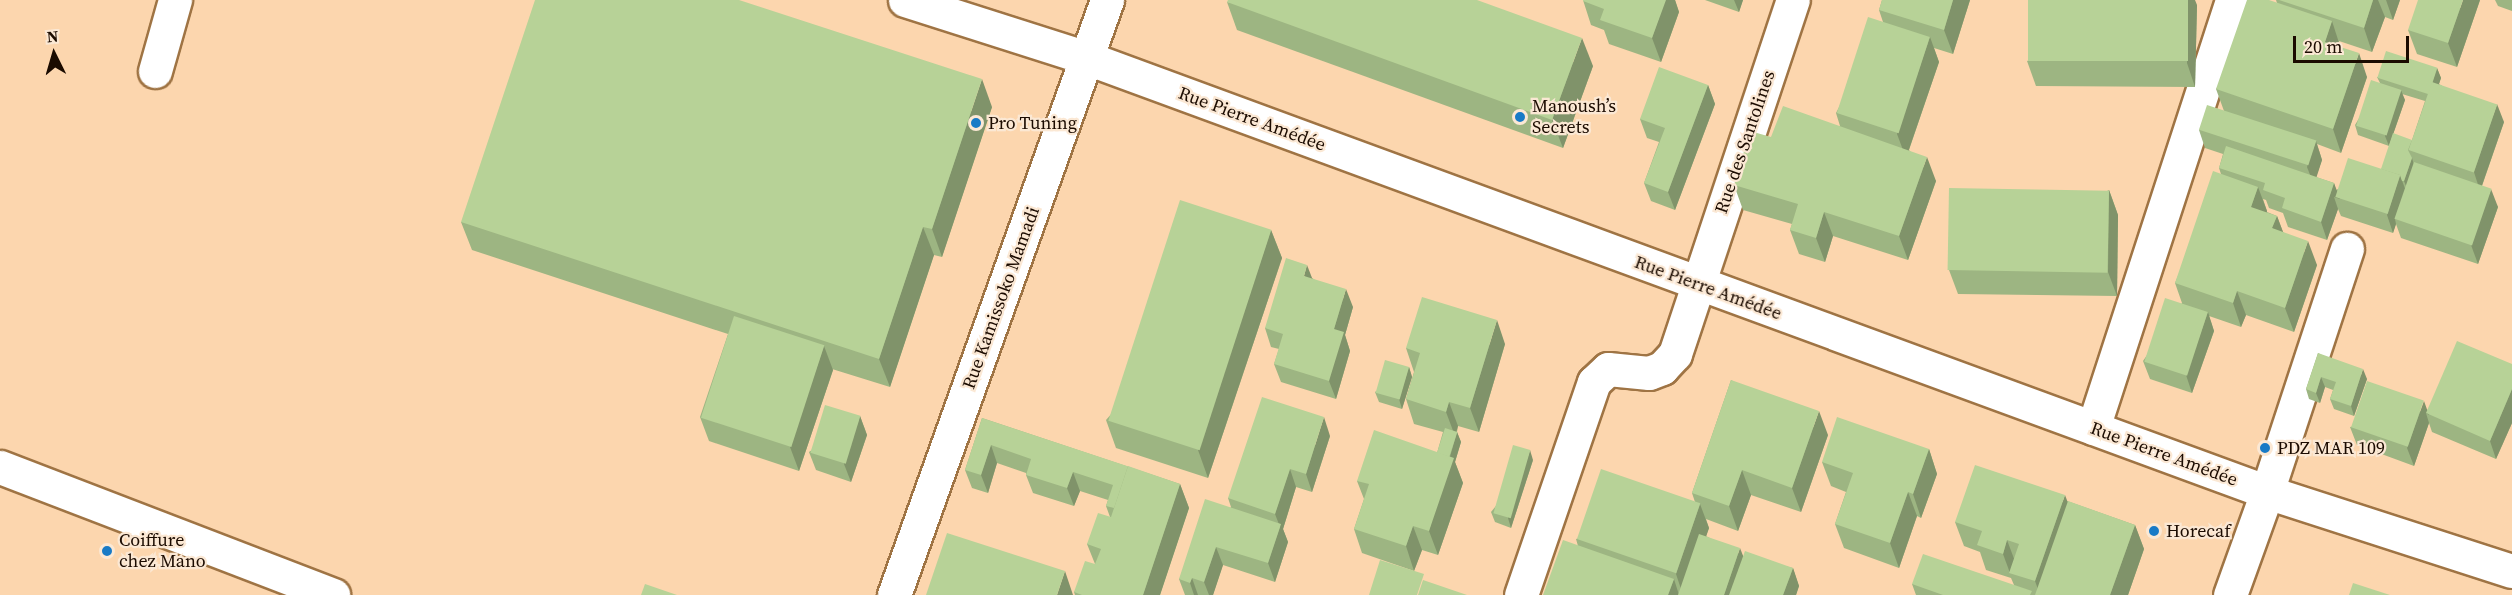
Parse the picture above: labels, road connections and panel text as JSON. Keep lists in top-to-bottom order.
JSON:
{
  "streets": {
    "street": ["Rue Pierre Amédée", "Rue des Santolines", "Rue Kamissoko Mamadi"]
  },
  "crossings": [
    ["Rue Pierre Amédée", "Rue des Santolines"],
    ["Rue Pierre Amédée", "Rue Kamissoko Mamadi"]
  ],
  "places": [
    "Manoush’s Secrets",
    "Pro Tuning",
    "PDZ MAR 109",
    "Horecaf",
    "Coiffure chez Mano"
  ],
  "scale_bar": "20 m",
  "north": "top"
}
